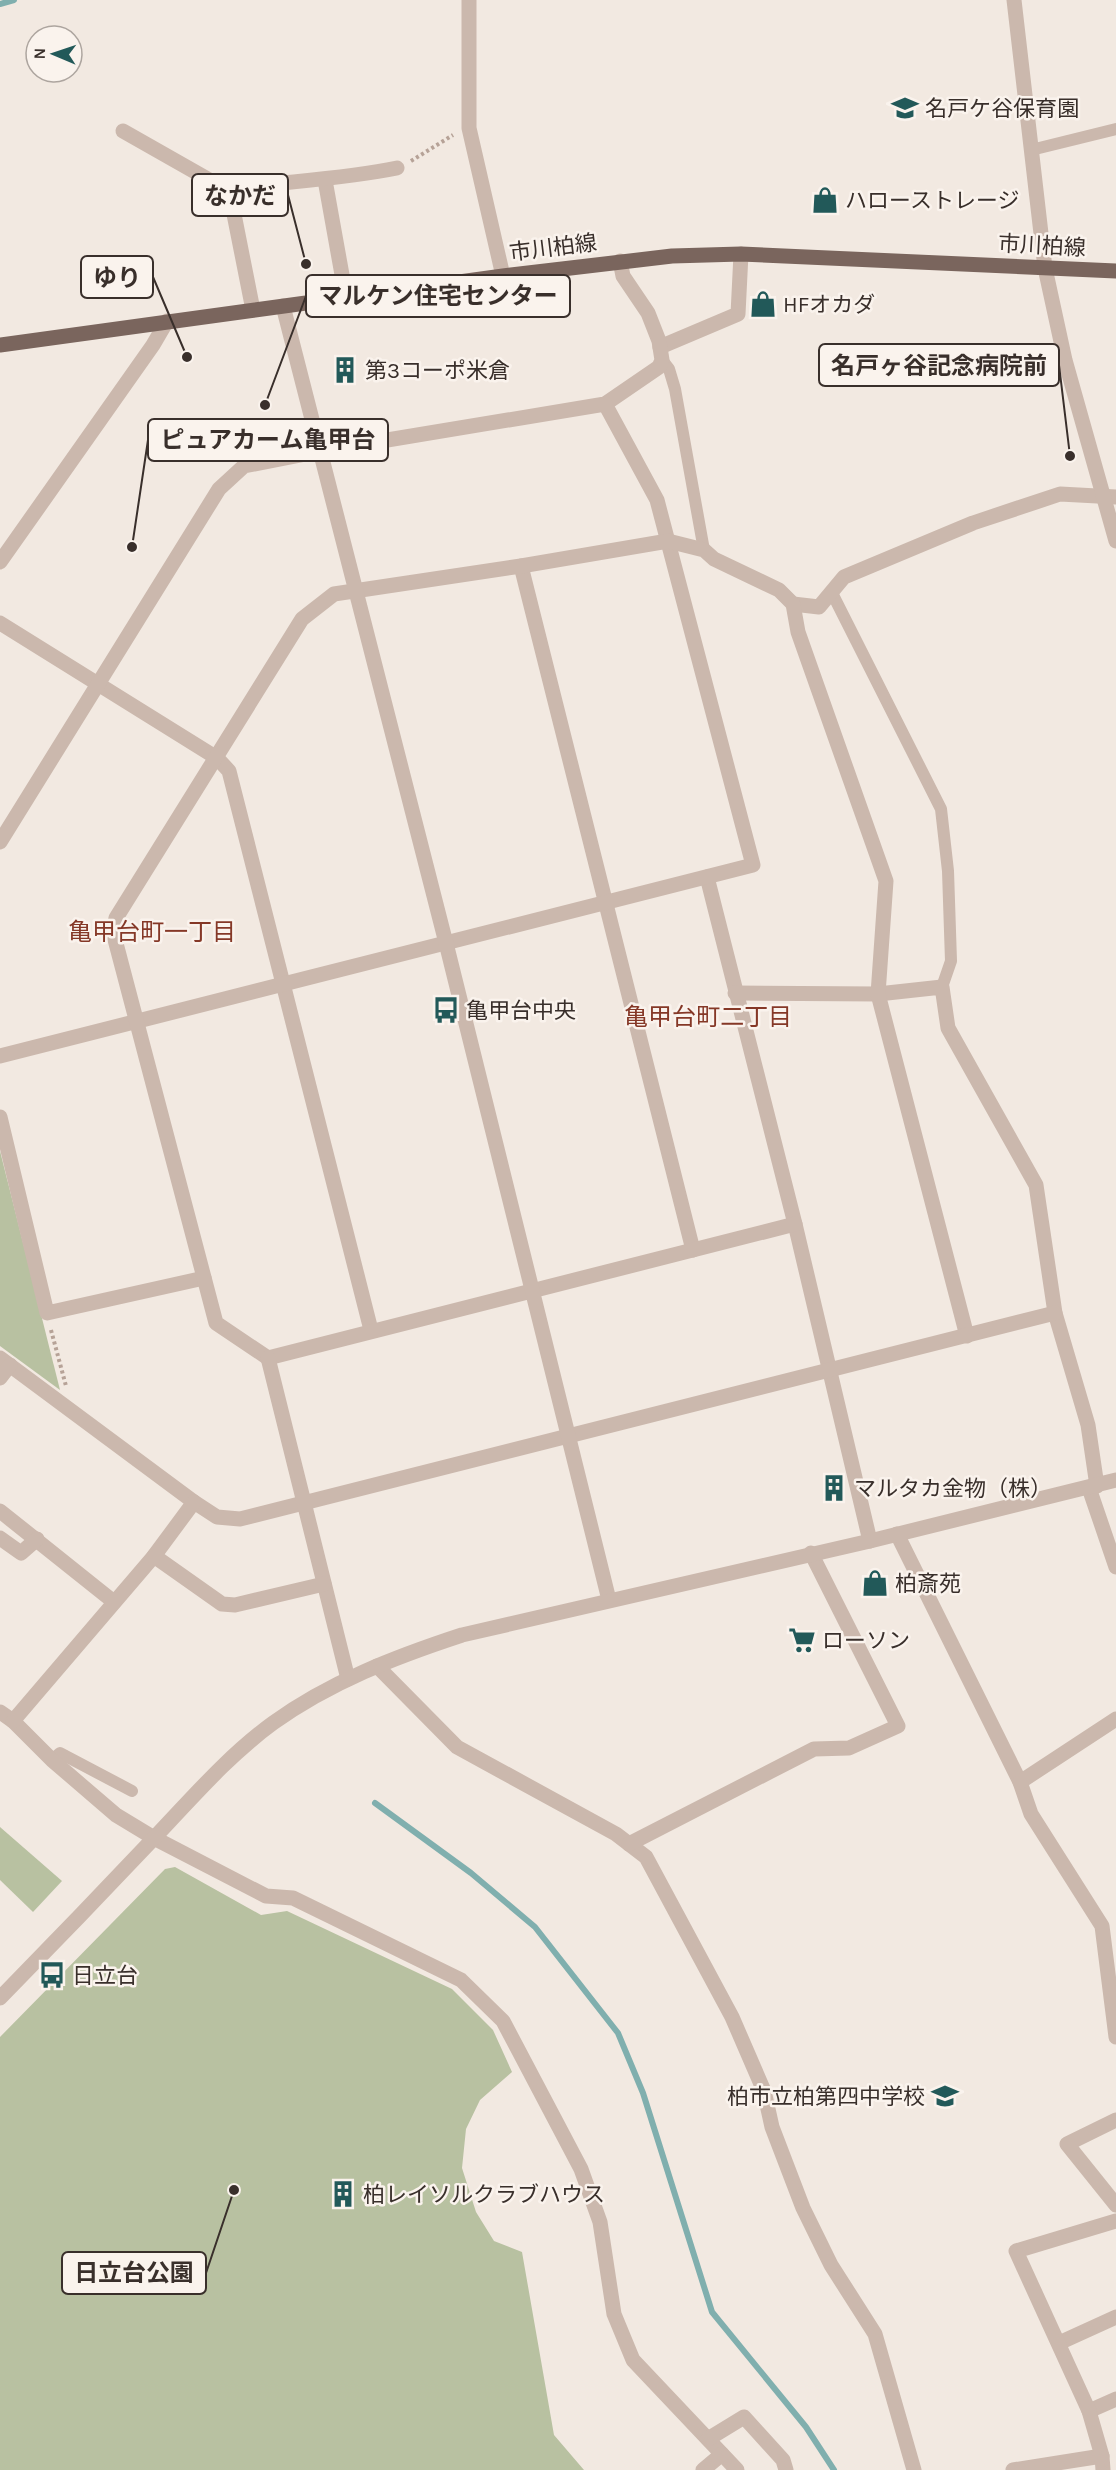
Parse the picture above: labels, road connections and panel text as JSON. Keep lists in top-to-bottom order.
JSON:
{
  "streets": {
    "main road": ["市川柏線"]
  },
  "districts": ["亀甲台町一丁目", "亀甲台町二丁目"],
  "places": {
    "school or university": ["名戸ケ谷保育園", "柏市立柏第四中学校"],
    "shop": ["ハローストレージ", "HFオカダ", "柏斎苑"],
    "other": [
      "なかだ",
      "ゆり",
      "マルケン住宅センター",
      "名戸ヶ谷記念病院前",
      "ピュアカーム亀甲台",
      "日立台公園"
    ],
    "building": ["第3コーポ米倉", "マルタカ金物（株）", "柏レイソルクラブハウス"],
    "bus stop": ["亀甲台中央", "日立台"],
    "supermarket": ["ローソン"]
  },
  "north": "left"
}
